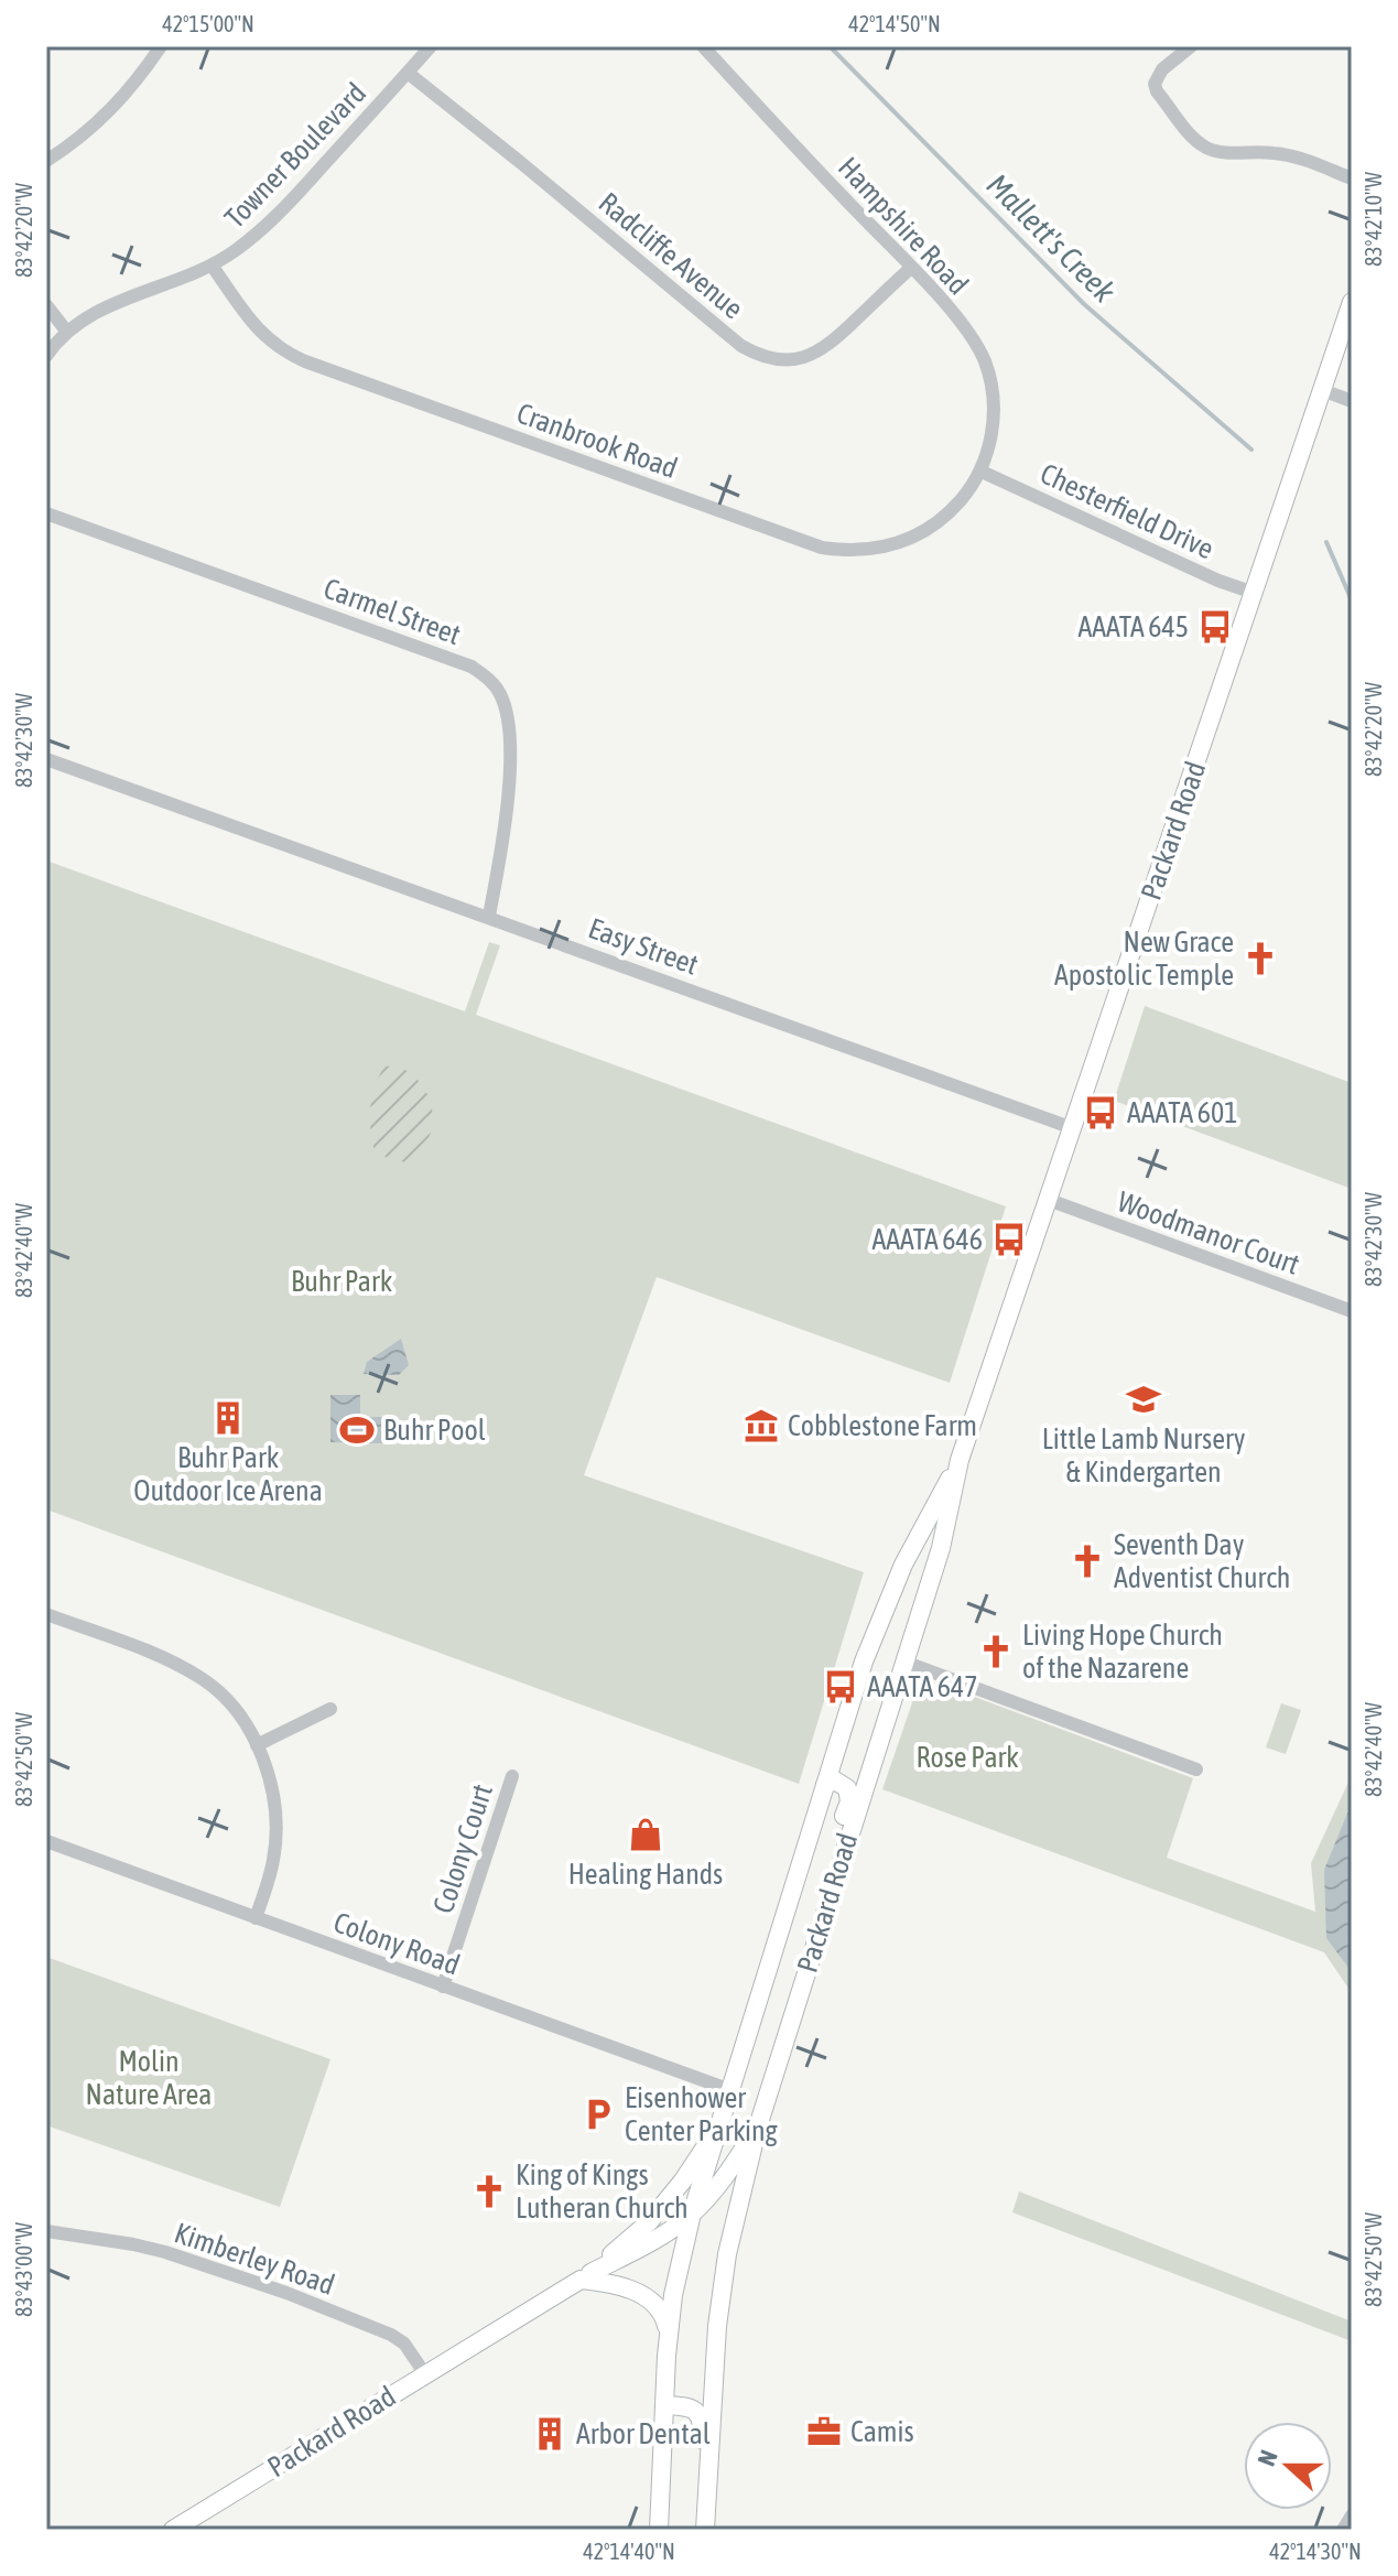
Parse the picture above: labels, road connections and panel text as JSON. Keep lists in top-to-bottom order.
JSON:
{
  "streets": {
    "main road": ["Packard Road"],
    "street": [
      "Towner Boulevard",
      "Hampshire Road",
      "Radcliffe Avenue",
      "Cranbrook Road",
      "Chesterfield Drive",
      "Carmel Street",
      "Easy Street",
      "Woodmanor Court",
      "Colony Court",
      "Colony Road",
      "Kimberley Road"
    ]
  },
  "crossings": [
    ["Towner Boulevard", "Radcliffe Avenue"],
    ["Towner Boulevard", "Cranbrook Road"],
    ["Hampshire Road", "Radcliffe Avenue"],
    ["Hampshire Road", "Cranbrook Road"],
    ["Hampshire Road", "Chesterfield Drive"],
    ["Cranbrook Road", "Chesterfield Drive"],
    ["Chesterfield Drive", "Packard Road"],
    ["Carmel Street", "Easy Street"],
    ["Packard Road", "Easy Street"],
    ["Packard Road", "Woodmanor Court"],
    ["Packard Road", "Colony Road"],
    ["Packard Road", "Kimberley Road"],
    ["Colony Court", "Colony Road"]
  ],
  "water": ["Mallett's Creek"],
  "parks": ["Buhr Park", "Rose Park", "Molin Nature Area"],
  "places": {
    "bus stop": [
      "AAATA 645",
      "AAATA 601",
      "AAATA 646",
      "AAATA 647"
    ],
    "church": [
      "New Grace Apostolic Temple",
      "Seventh Day Adventist Church",
      "Living Hope Church of the Nazarene",
      "King of Kings Lutheran Church"
    ],
    "school or university": ["Little Lamb Nursery & Kindergarten"],
    "building": ["Buhr Park Outdoor Ice Arena", "Arbor Dental"],
    "museum": ["Cobblestone Farm"],
    "sports": ["Buhr Pool"],
    "shop": ["Healing Hands"],
    "parking": ["Eisenhower Center Parking"],
    "office": ["Camis"]
  },
  "north": "left",
  "coordinates": [
    "42°15'00\"N",
    "42°14'50\"N",
    "83°42'10\"W",
    "83°42'20\"W",
    "83°42'30\"W",
    "83°42'40\"W",
    "83°42'50\"W",
    "83°43'00\"W",
    "42°14'40\"N",
    "42°14'30\"N"
  ]
}
